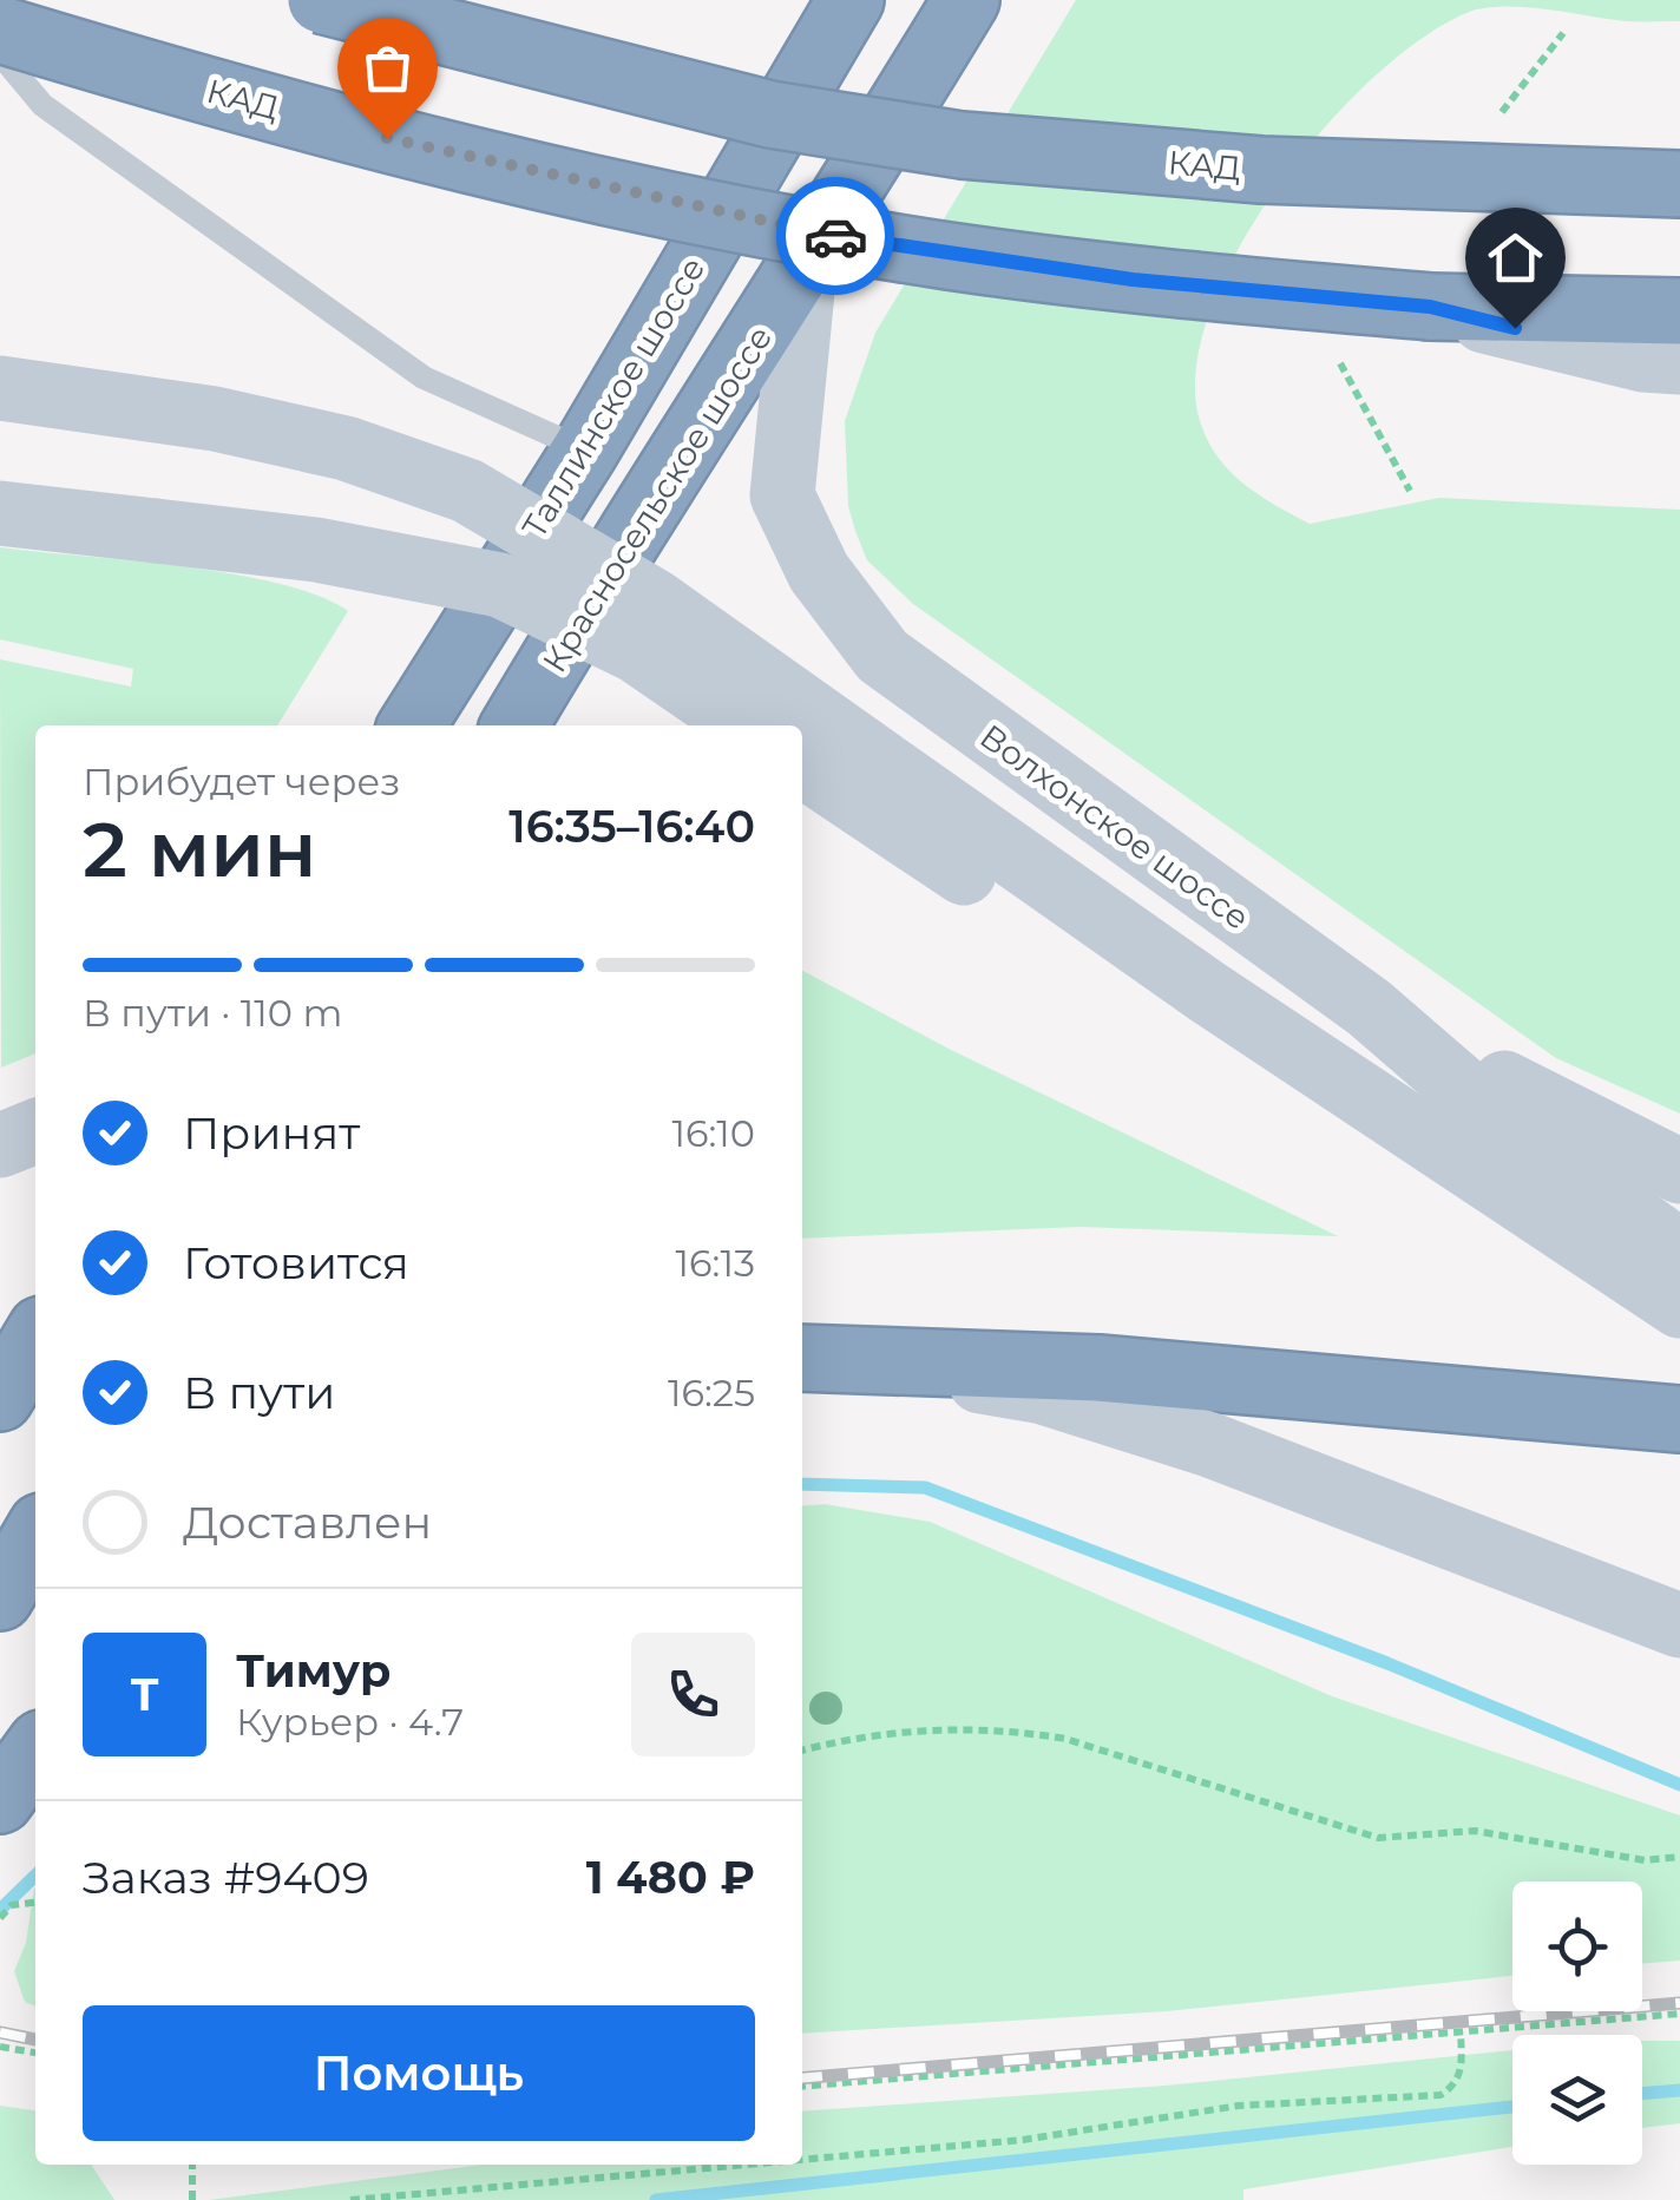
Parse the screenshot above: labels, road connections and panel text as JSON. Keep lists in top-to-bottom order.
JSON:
{
  "streets": {
    "highway": ["КАД", "Таллинское шоссе", "Красносельское шоссе"],
    "main road": ["Волхонское шоссе"]
  },
  "crossings": [
    ["Красносельское шоссе", "Волхонское шоссе"]
  ],
  "page": {
    "heading": ["2 мин", "Прибудет через", "16:35–16:40"],
    "panel": [
      "Тимур",
      "Курьер · 4.7",
      "Заказ #9409",
      "1 480 ₽"
    ],
    "bar": "В пути · 110 m",
    "list": [
      ["Принят", "16:10"],
      ["Готовится", "16:13"],
      ["В пути", "16:25"],
      "Доставлен"
    ],
    "round": "Т",
    "buttons": "Помощь"
  }
}
